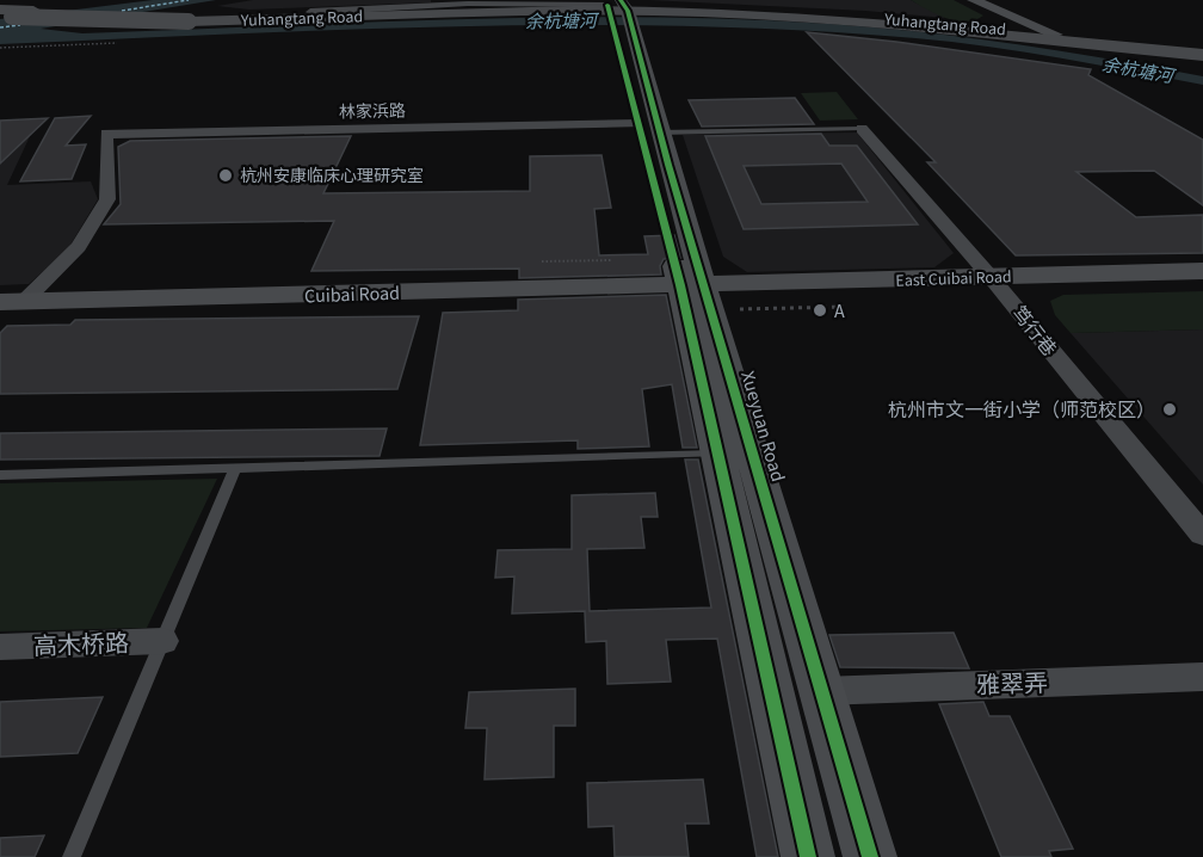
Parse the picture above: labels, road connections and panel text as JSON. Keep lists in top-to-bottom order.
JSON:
{
  "streets": {
    "main road": [
      "Yuhangtang Road",
      "East Cuibai Road",
      "Cuibai Road",
      "Xueyuan Road"
    ],
    "street": [
      "林家浜路",
      "笃行巷",
      "高木桥路",
      "雅翠弄"
    ]
  },
  "crossings": [
    ["Yuhangtang Road", "Xueyuan Road"],
    ["林家浜路", "Cuibai Road"],
    ["林家浜路", "Xueyuan Road"],
    ["East Cuibai Road", "Cuibai Road"],
    ["East Cuibai Road", "笃行巷"],
    ["East Cuibai Road", "Xueyuan Road"],
    ["Cuibai Road", "Xueyuan Road"],
    ["Xueyuan Road", "雅翠弄"]
  ],
  "water": ["余杭塘河"],
  "places": ["杭州安康临床心理研究室", "A", "杭州市文一街小学（师范校区）"]
}
